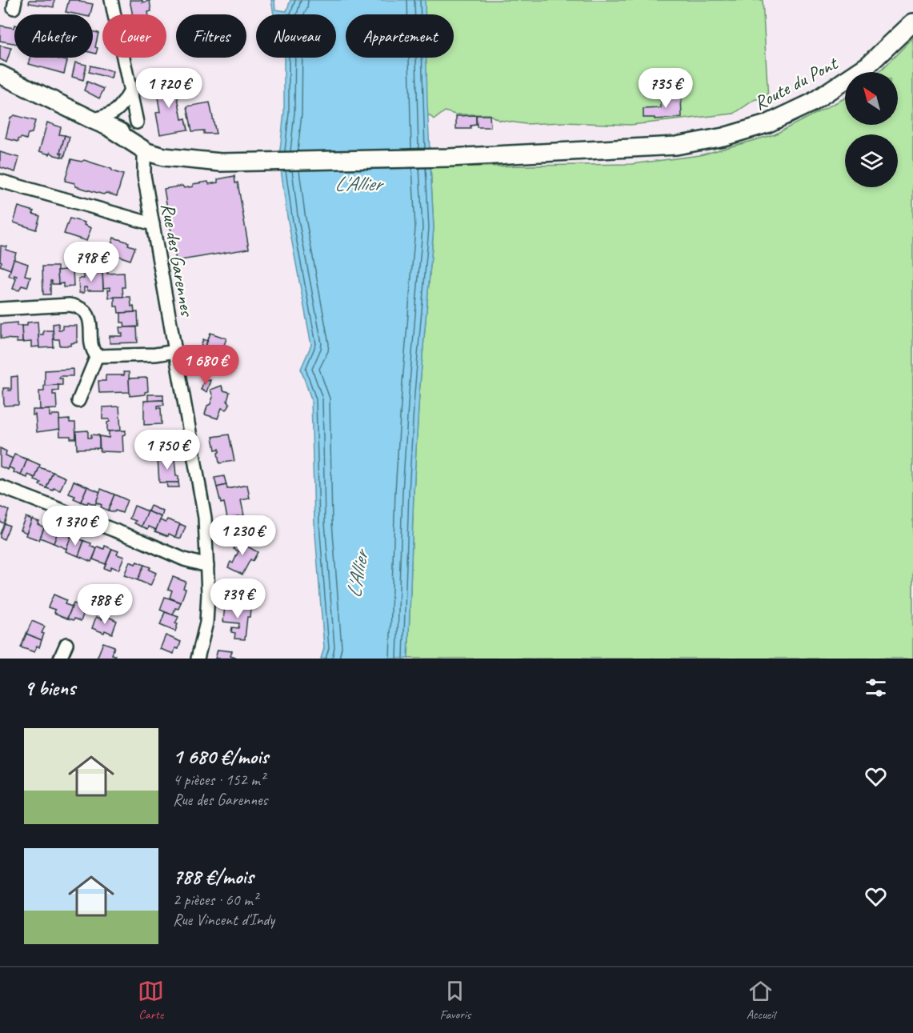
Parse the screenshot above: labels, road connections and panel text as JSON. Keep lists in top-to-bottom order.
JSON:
{
  "streets": {
    "main road": ["Route du Pont"],
    "street": ["Rue des Garennes"]
  },
  "water": ["L'Allier"],
  "north": "top left",
  "page": {
    "chip": [
      "Acheter",
      "Louer",
      "Filtres",
      "Nouveau",
      "Appartement"
    ],
    "price": [
      "1 720 €",
      "735 €",
      "798 €",
      "1 680 €",
      "1 750 €",
      "1 370 €",
      "1 230 €",
      "739 €",
      "788 €"
    ],
    "heading": "9 biens",
    "list": [
      {
        "name": "1 680 €/mois",
        "note": "4 pièces · 152 m² · Rue des Garennes"
      },
      {
        "name": "788 €/mois",
        "note": "2 pièces · 60 m² · Rue Vincent d'Indy"
      }
    ],
    "tabs": ["Carte", "Favoris", "Accueil"]
  }
}
